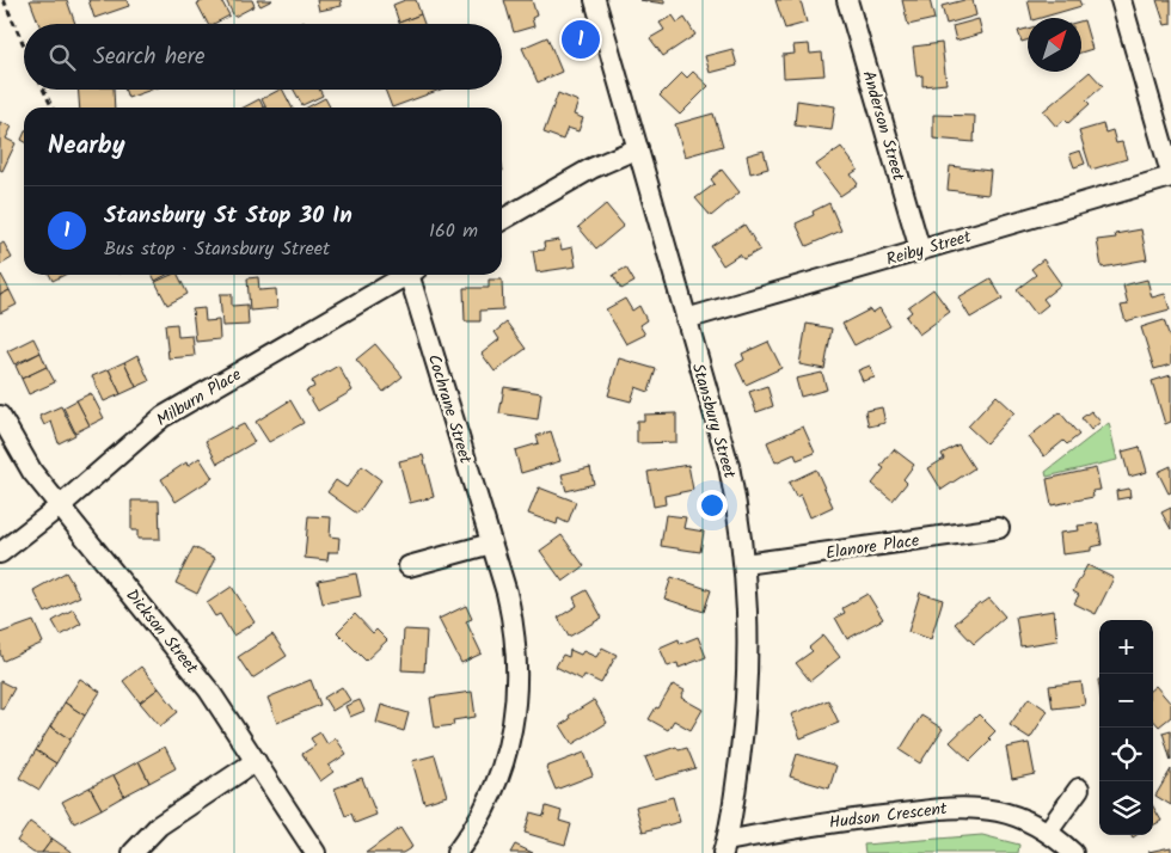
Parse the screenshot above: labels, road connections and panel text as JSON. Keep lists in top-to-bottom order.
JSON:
{
  "streets": {
    "street": [
      "Anderson Street",
      "Reiby Street",
      "Milburn Place",
      "Cochrane Street",
      "Stansbury Street",
      "Elanore Place",
      "Dickson Street",
      "Hudson Crescent"
    ]
  },
  "crossings": [
    ["Anderson Street", "Reiby Street"],
    ["Reiby Street", "Stansbury Street"],
    ["Milburn Place", "Dickson Street"],
    ["Stansbury Street", "Elanore Place"],
    ["Stansbury Street", "Hudson Crescent"]
  ],
  "north": "top right",
  "page": {
    "pins": "1",
    "search": "Search here",
    "heading": "Nearby",
    "list": [
      {
        "mark": "1",
        "name": "Stansbury St Stop 30 In",
        "note": "Bus stop · Stansbury Street",
        "value": "160 m"
      }
    ],
    "map_buttons": ["+", "−"]
  }
}
